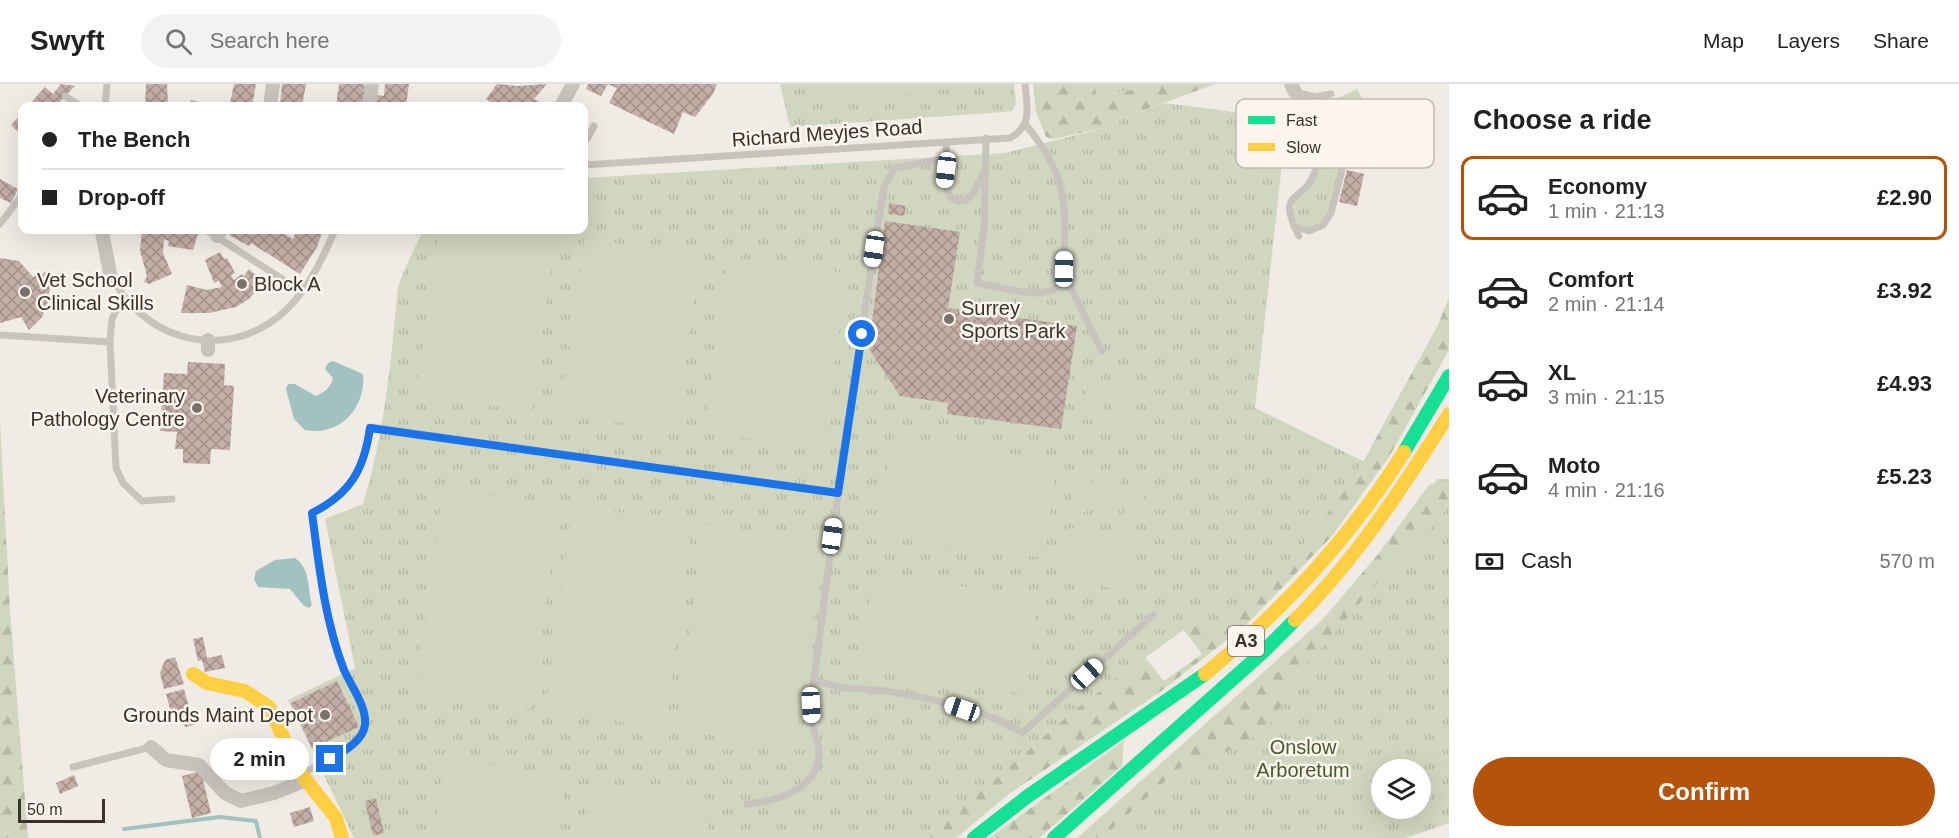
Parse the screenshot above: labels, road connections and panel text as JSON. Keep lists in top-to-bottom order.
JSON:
{
  "streets": {
    "main road": ["A3"],
    "lane": ["Richard Meyjes Road"]
  },
  "parks": ["Onslow Arboretum"],
  "places": [
    "Block A",
    "Vet School Clinical Skills",
    "Surrey Sports Park",
    "Veterinary Pathology Centre",
    "Grounds Maint Depot"
  ],
  "legend": ["Fast", "Slow"],
  "scale_bar": "50 m",
  "page": {
    "header": "Swyft",
    "search": "Search here",
    "nav": ["Map", "Layers", "Share"],
    "heading": "Choose a ride",
    "banner": ["The Bench", "Drop-off"],
    "list": [
      {
        "name": "Economy",
        "note": "1 min · 21:13",
        "value": "£2.90"
      },
      {
        "name": "Comfort",
        "note": "2 min · 21:14",
        "value": "£3.92"
      },
      {
        "name": "XL",
        "note": "3 min · 21:15",
        "value": "£4.93"
      },
      {
        "name": "Moto",
        "note": "4 min · 21:16",
        "value": "£5.23"
      }
    ],
    "pay": ["Cash", "570 m"],
    "bubble": "2 min",
    "buttons": "Confirm",
    "scale": "50 m"
  }
}
